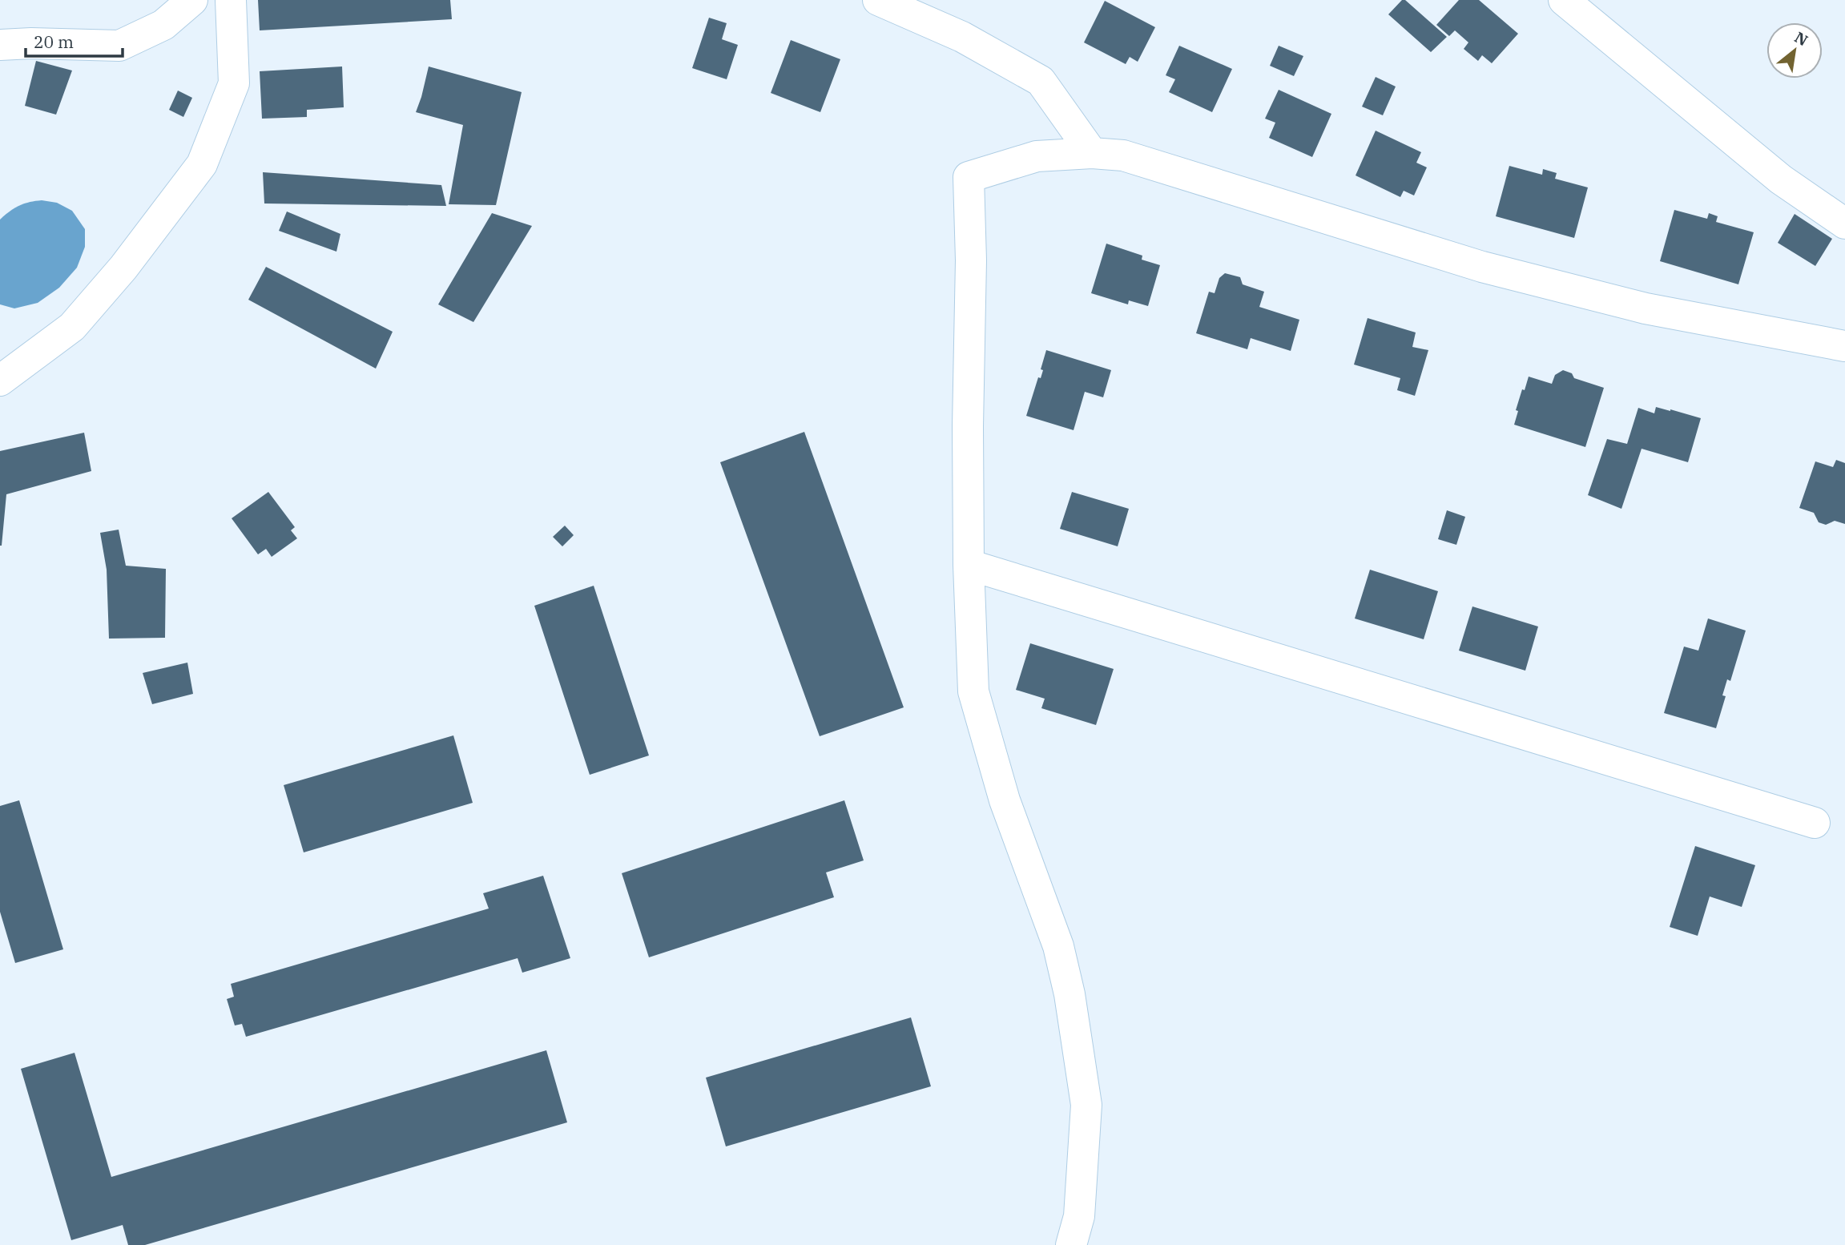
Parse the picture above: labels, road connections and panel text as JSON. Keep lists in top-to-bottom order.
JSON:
{
  "scale_bar": "20 m",
  "north": "top right"
}
